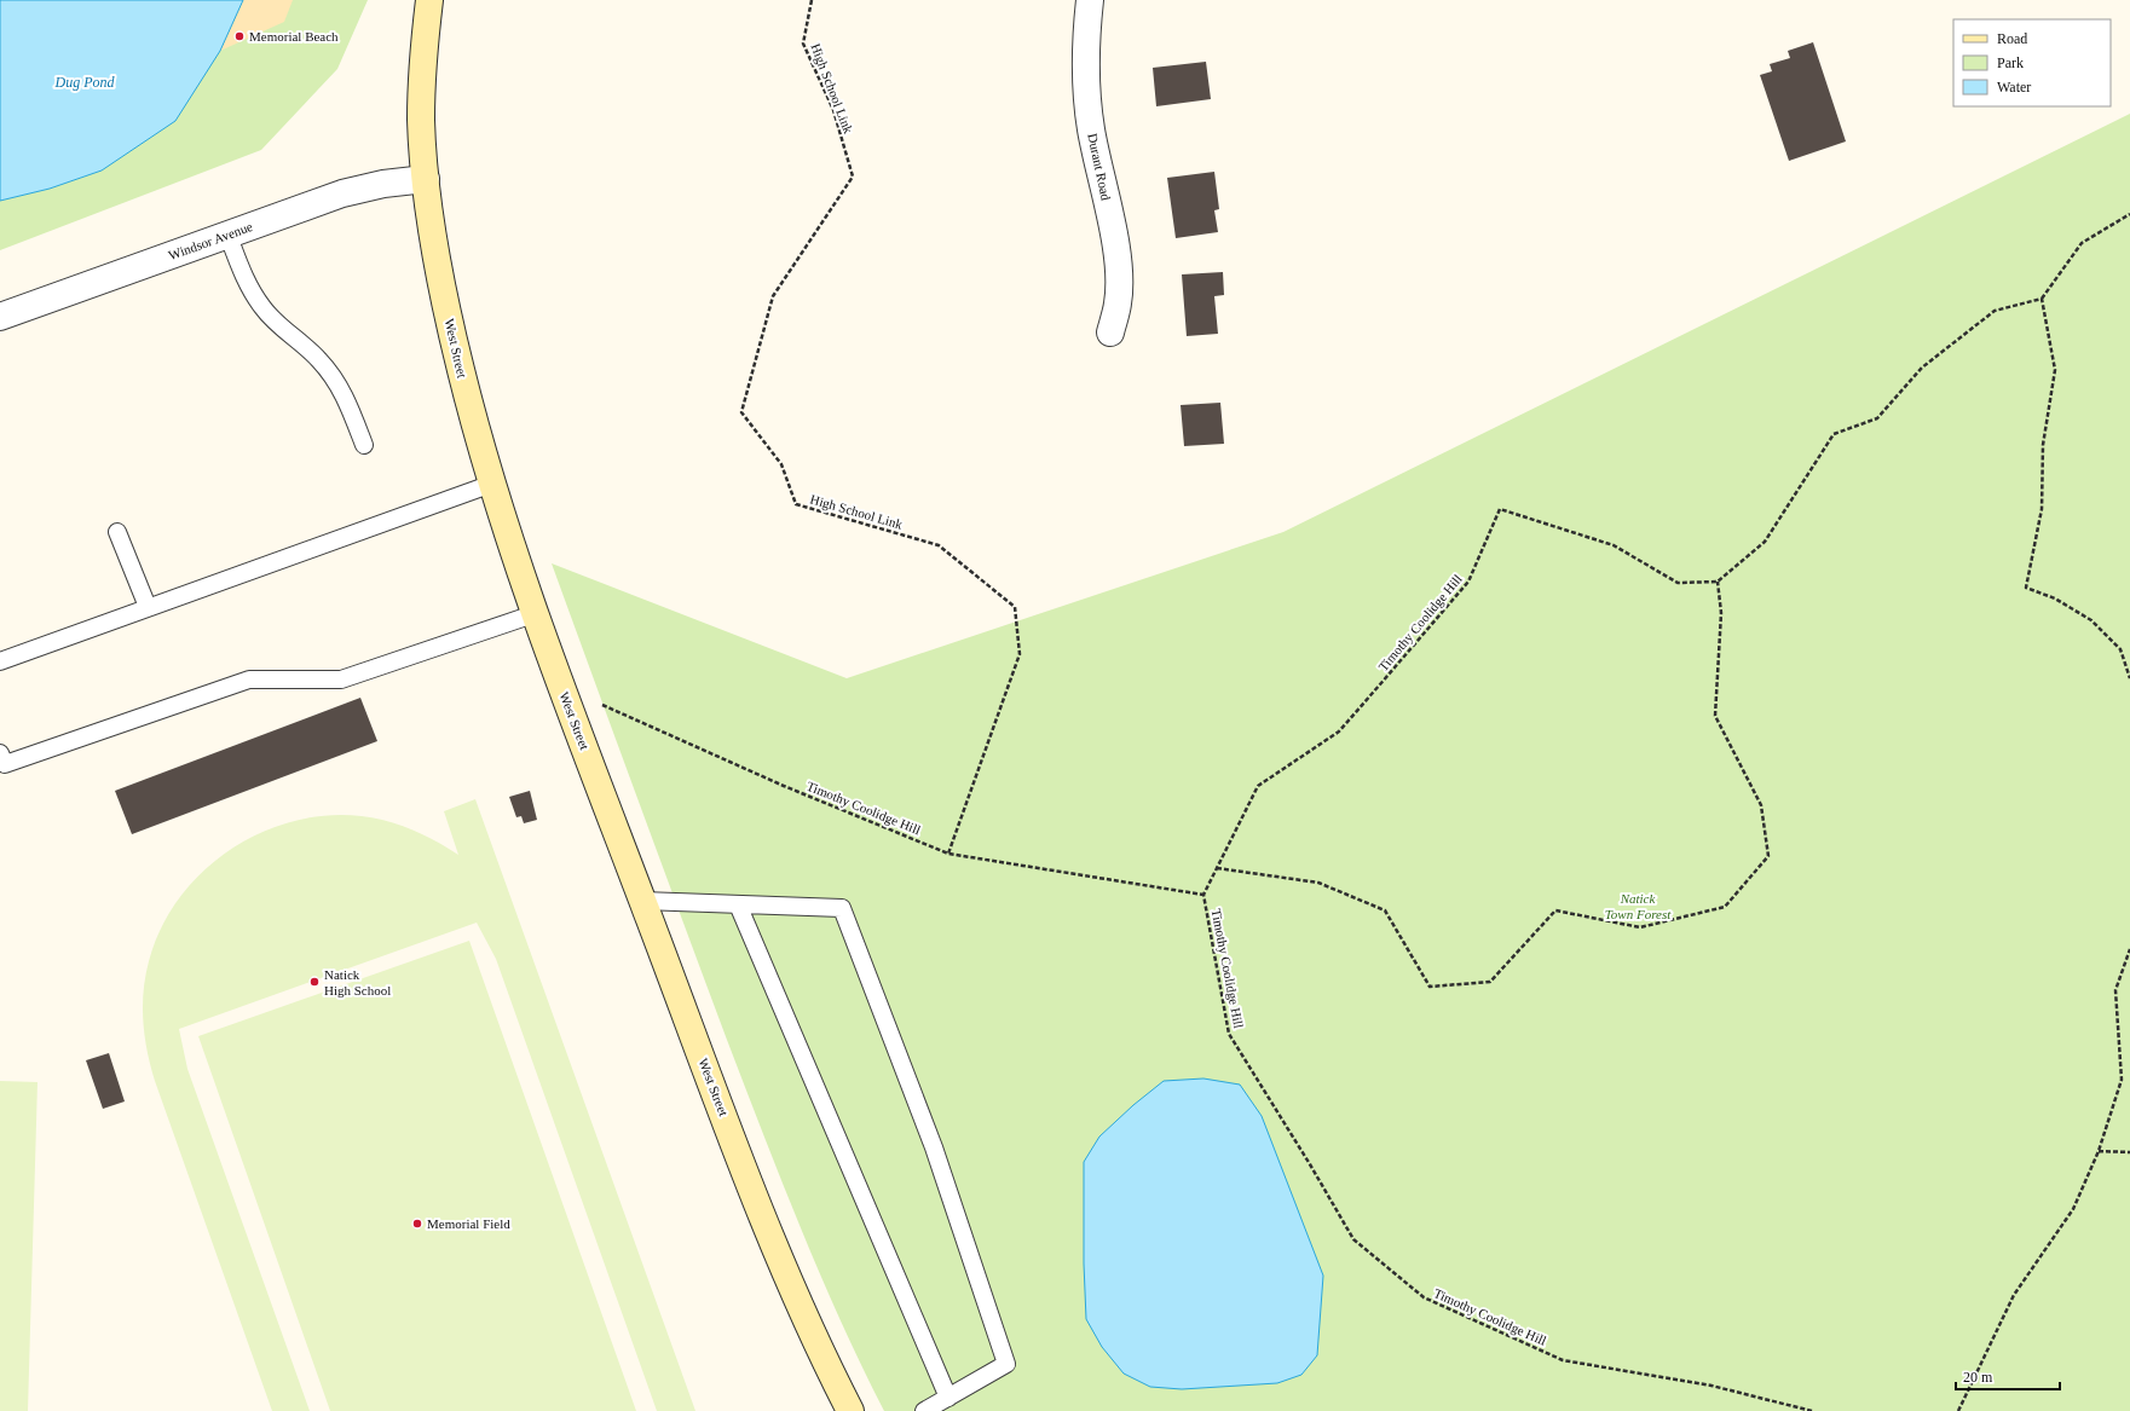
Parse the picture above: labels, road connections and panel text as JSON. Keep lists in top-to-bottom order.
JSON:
{
  "streets": {
    "street": ["Durant Road", "Windsor Avenue", "West Street"],
    "path": ["High School Link", "Timothy Coolidge Hill"]
  },
  "crossings": [
    ["High School Link", "Timothy Coolidge Hill"],
    ["Windsor Avenue", "West Street"],
    ["West Street", "Timothy Coolidge Hill"]
  ],
  "water": ["Dug Pond"],
  "parks": ["Natick Town Forest"],
  "places": ["Memorial Beach", "Natick High School", "Memorial Field"],
  "legend": ["Road", "Park", "Water"],
  "scale_bar": "20 m"
}
